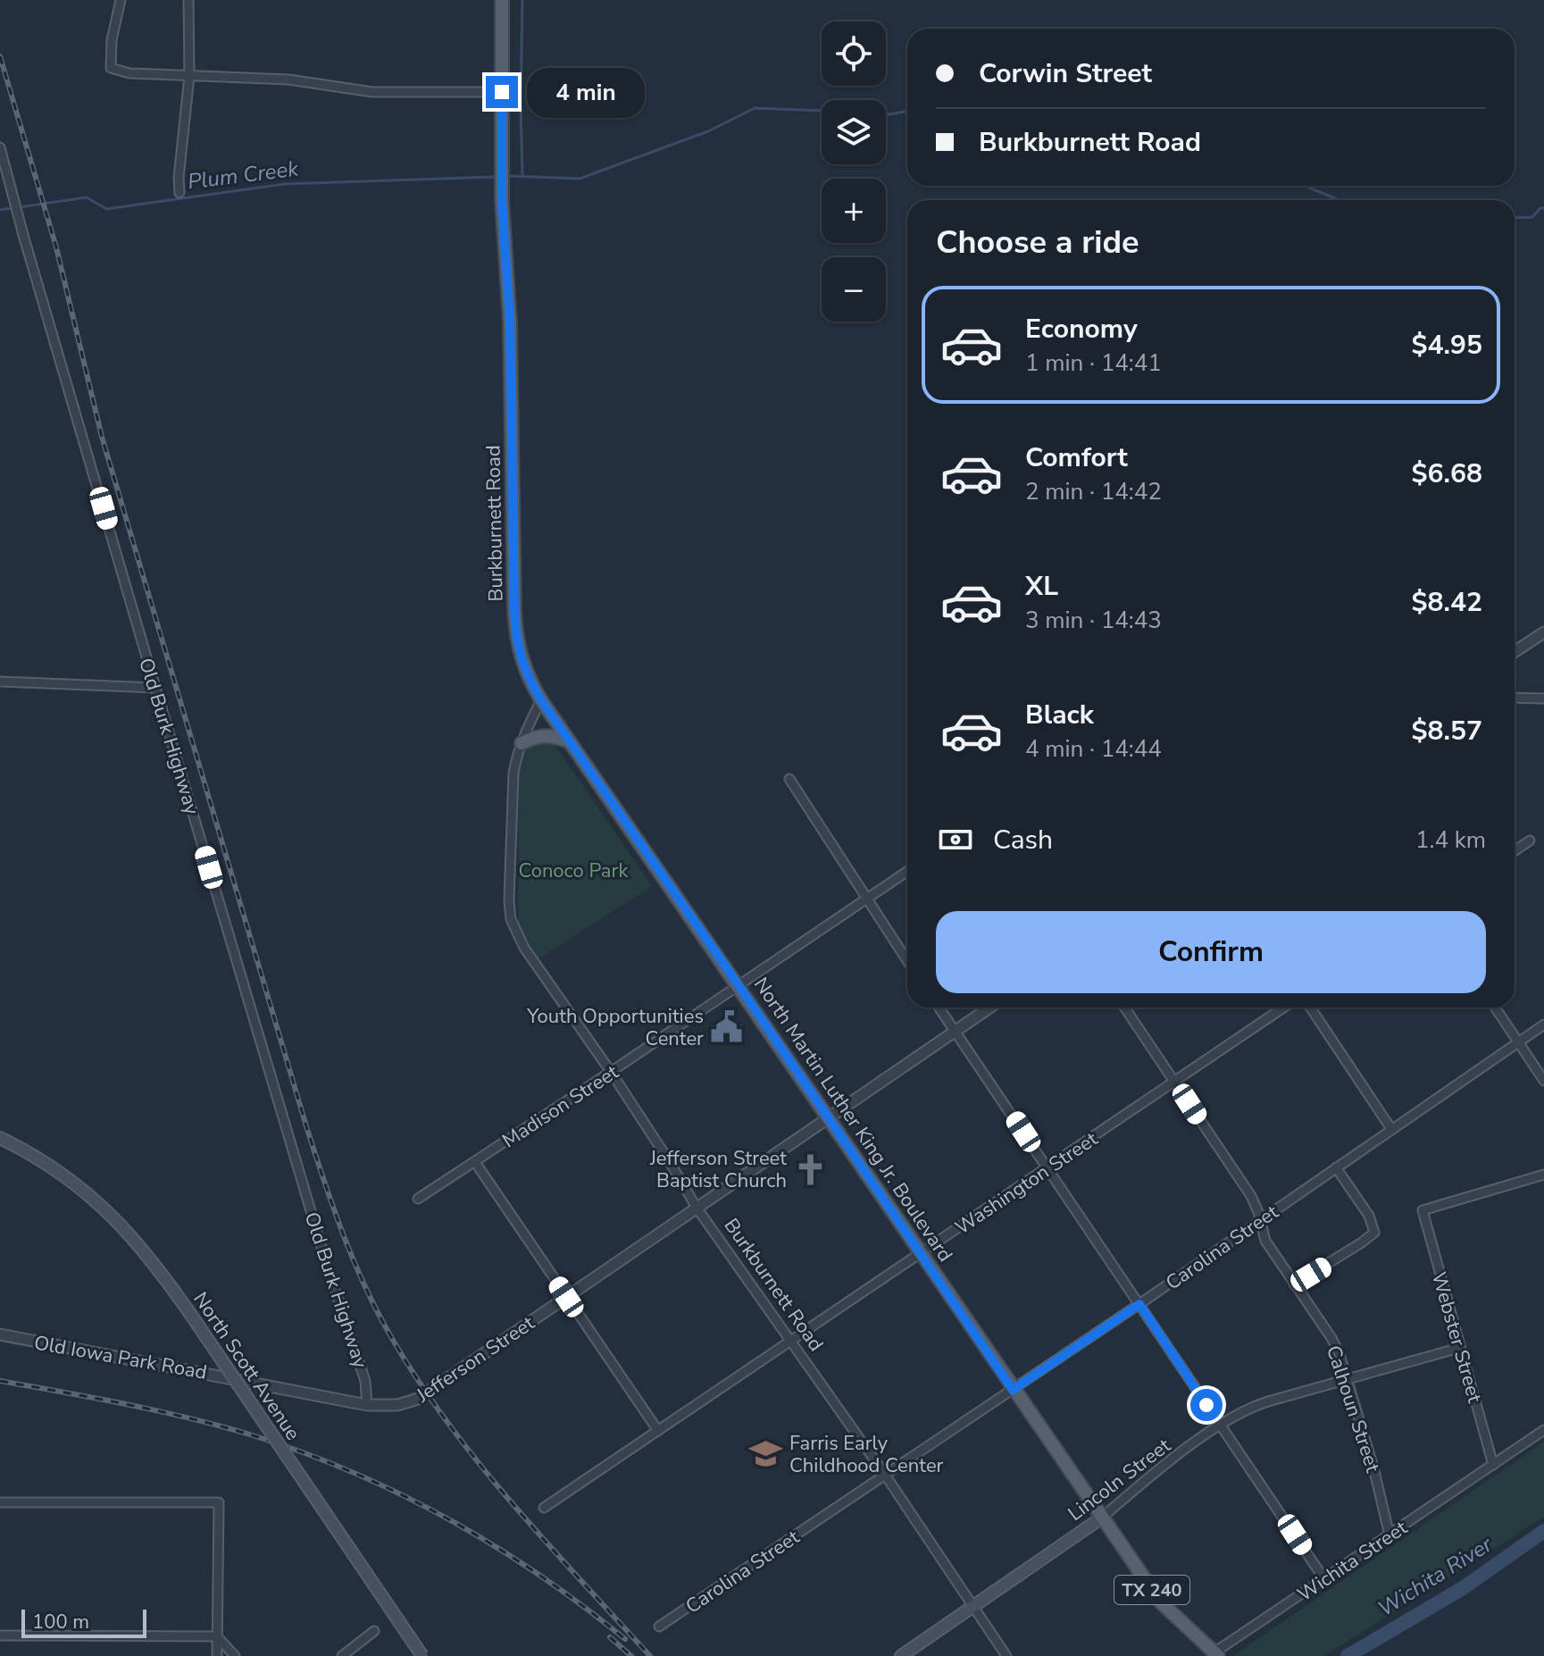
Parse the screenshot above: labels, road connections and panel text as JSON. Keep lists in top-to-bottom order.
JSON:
{
  "streets": {
    "main road": [
      "Burkburnett Road",
      "North Martin Luther King Jr. Boulevard",
      "North Scott Avenue",
      "Lincoln Street",
      "TX 240"
    ],
    "street": [
      "Old Burk Highway",
      "Madison Street",
      "Washington Street",
      "Carolina Street",
      "Webster Street",
      "Old Iowa Park Road",
      "Jefferson Street",
      "Calhoun Street",
      "Wichita Street"
    ]
  },
  "crossings": [
    ["Burkburnett Road", "Madison Street"],
    ["Burkburnett Road", "North Martin Luther King Jr. Boulevard"],
    ["Burkburnett Road", "Washington Street"],
    ["Burkburnett Road", "Carolina Street"],
    ["Burkburnett Road", "Jefferson Street"],
    ["Burkburnett Road", "Lincoln Street"],
    ["Old Burk Highway", "Old Iowa Park Road"],
    ["Old Burk Highway", "Jefferson Street"],
    ["Madison Street", "North Martin Luther King Jr. Boulevard"],
    ["North Martin Luther King Jr. Boulevard", "Washington Street"],
    ["North Martin Luther King Jr. Boulevard", "Carolina Street"],
    ["North Martin Luther King Jr. Boulevard", "Jefferson Street"],
    ["North Martin Luther King Jr. Boulevard", "Lincoln Street"],
    ["North Martin Luther King Jr. Boulevard", "Wichita Street"],
    ["Washington Street", "Calhoun Street"],
    ["Carolina Street", "Calhoun Street"],
    ["Webster Street", "Lincoln Street"],
    ["Webster Street", "Wichita Street"],
    ["Old Iowa Park Road", "Jefferson Street"],
    ["Calhoun Street", "Lincoln Street"],
    ["Calhoun Street", "Wichita Street"]
  ],
  "water": ["Plum Creek", "Wichita River"],
  "parks": ["Conoco Park"],
  "places": {
    "public building": ["Youth Opportunities Center"],
    "church": ["Jefferson Street Baptist Church"],
    "school or university": ["Farris Early Childhood Center"]
  },
  "scale_bar": "100 m",
  "page": {
    "map_buttons": ["+", "−"],
    "banner": ["Corwin Street", "Burkburnett Road"],
    "bubble": "4 min",
    "heading": "Choose a ride",
    "list": [
      {
        "name": "Economy",
        "note": "1 min · 14:41",
        "value": "$4.95"
      },
      {
        "name": "Comfort",
        "note": "2 min · 14:42",
        "value": "$6.68"
      },
      {
        "name": "XL",
        "note": "3 min · 14:43",
        "value": "$8.42"
      },
      {
        "name": "Black",
        "note": "4 min · 14:44",
        "value": "$8.57"
      }
    ],
    "pay": ["Cash", "1.4 km"],
    "buttons": "Confirm",
    "scale": "100 m"
  }
}
